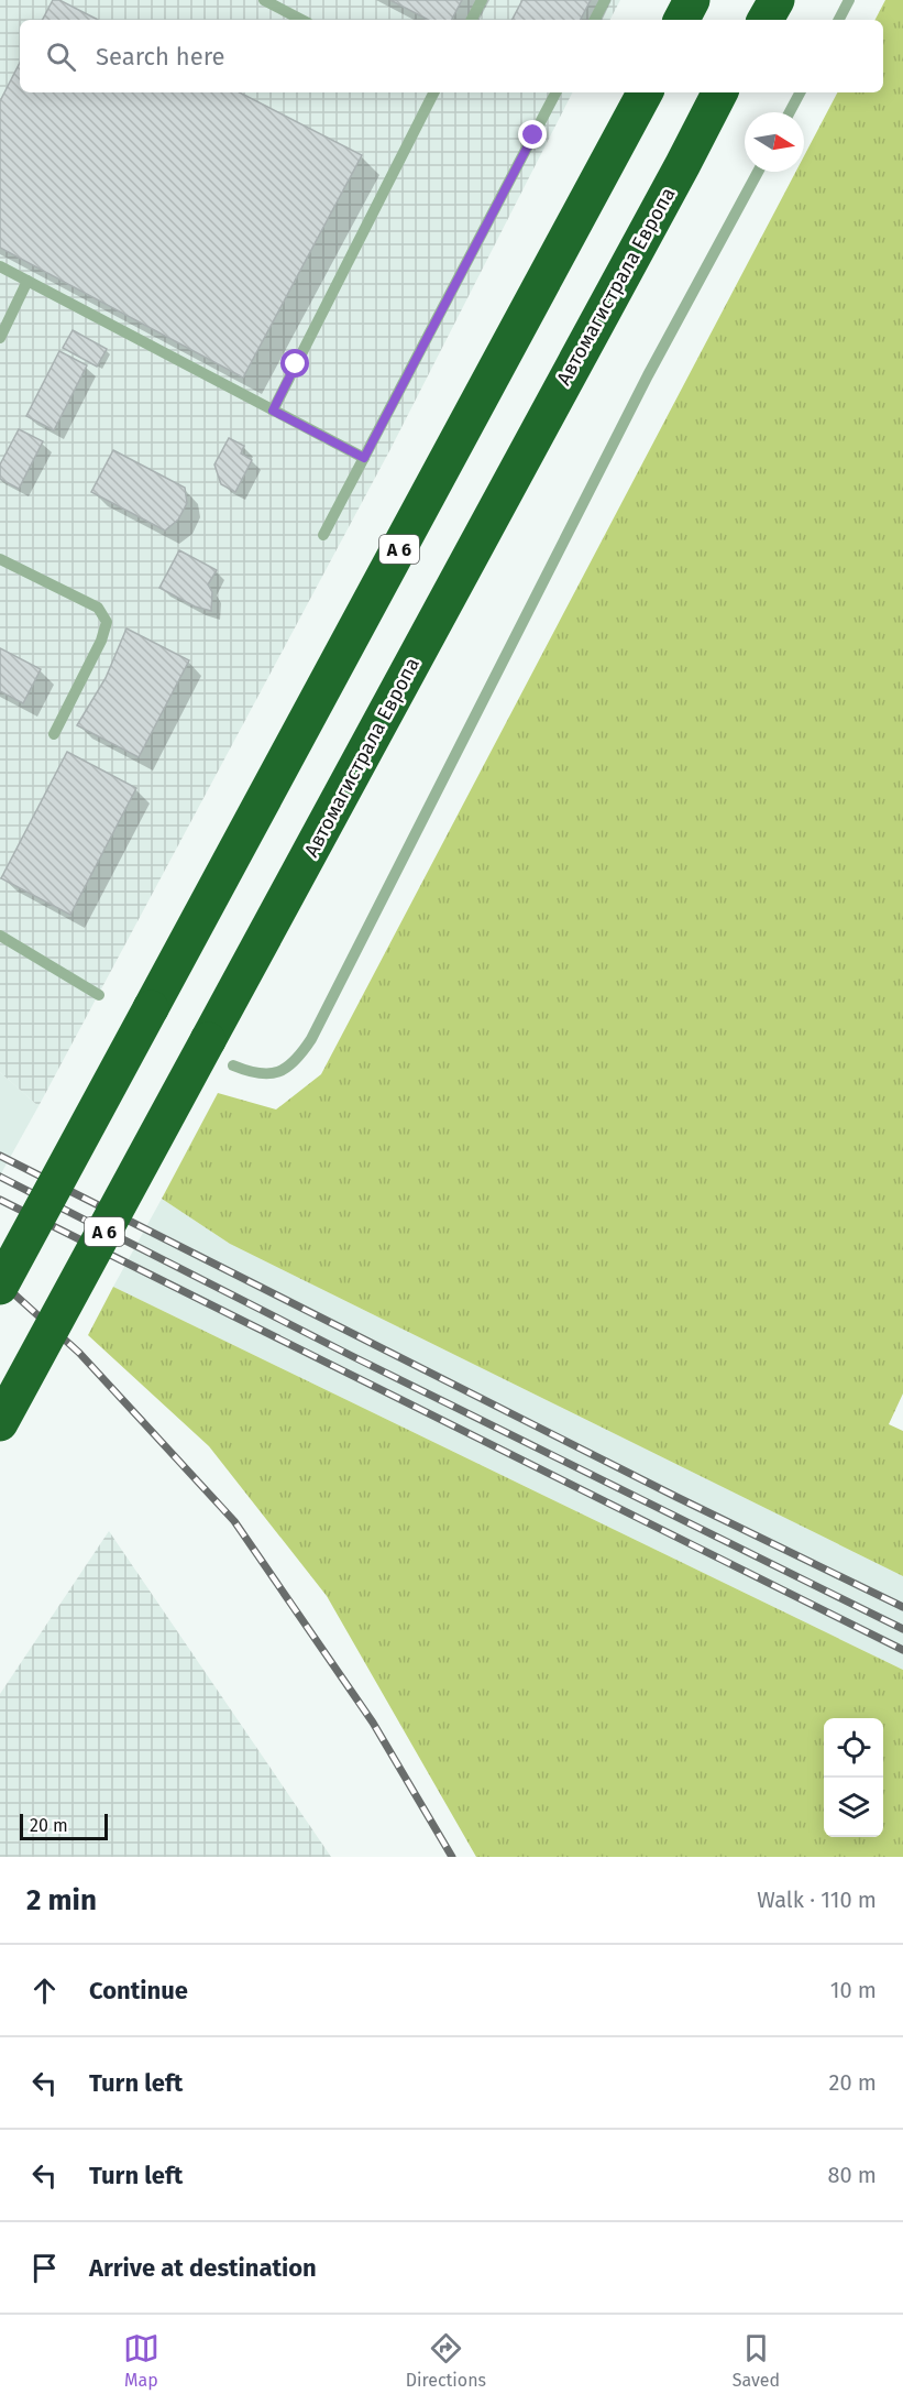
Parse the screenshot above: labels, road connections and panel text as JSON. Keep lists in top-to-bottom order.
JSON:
{
  "streets": {
    "highway": ["Автомагистрала Европа", "A 6"]
  },
  "scale_bar": "20 m",
  "north": "right",
  "page": {
    "search": "Search here",
    "scale": "20 m",
    "heading": ["2 min", "Walk · 110 m"],
    "list": [
      ["Continue", "10 m"],
      ["Turn left", "20 m"],
      ["Turn left", "80 m"],
      "Arrive at destination"
    ],
    "nav": ["Map", "Directions", "Saved"]
  }
}
